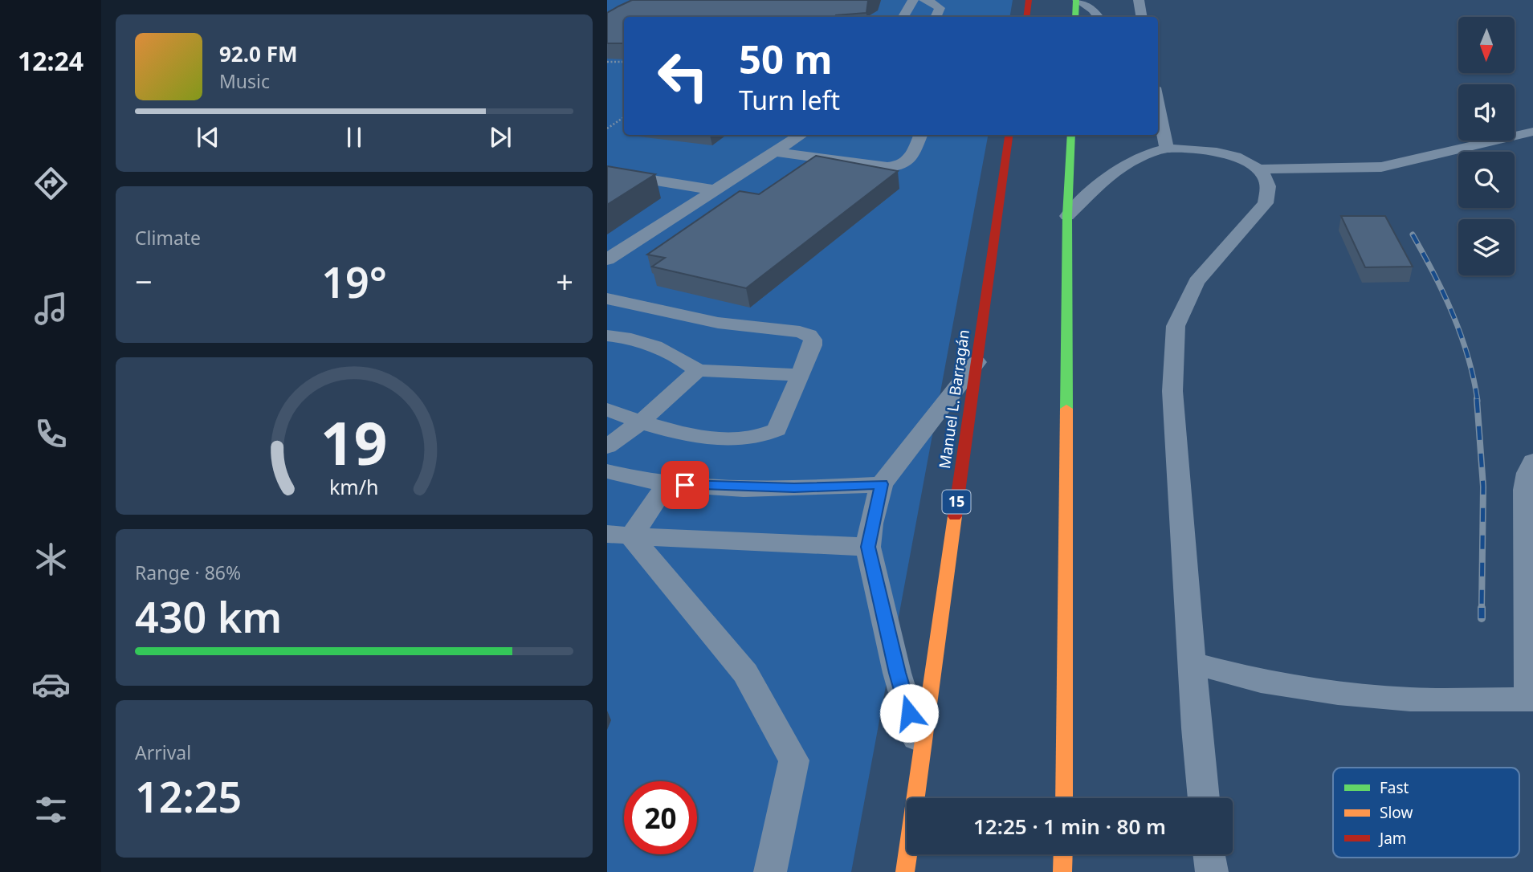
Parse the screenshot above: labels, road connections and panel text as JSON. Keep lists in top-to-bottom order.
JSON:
{
  "streets": {
    "highway": ["Manuel L. Barragán", "15"]
  },
  "legend": ["Fast", "Slow", "Jam"],
  "north": "bottom",
  "page": {
    "tabs": "12:24",
    "turn": ["50 m", "Turn left"],
    "song": ["92.0 FM", "Music"],
    "tile": [
      "Climate",
      ["Range · 86%", "430 km"],
      ["Arrival", "12:25"]
    ],
    "heat": ["−", "19°", "+"],
    "limit": "20",
    "trip": "12:25 · 1 min · 80 m",
    "gauge": ["19", "km/h"]
  }
}
